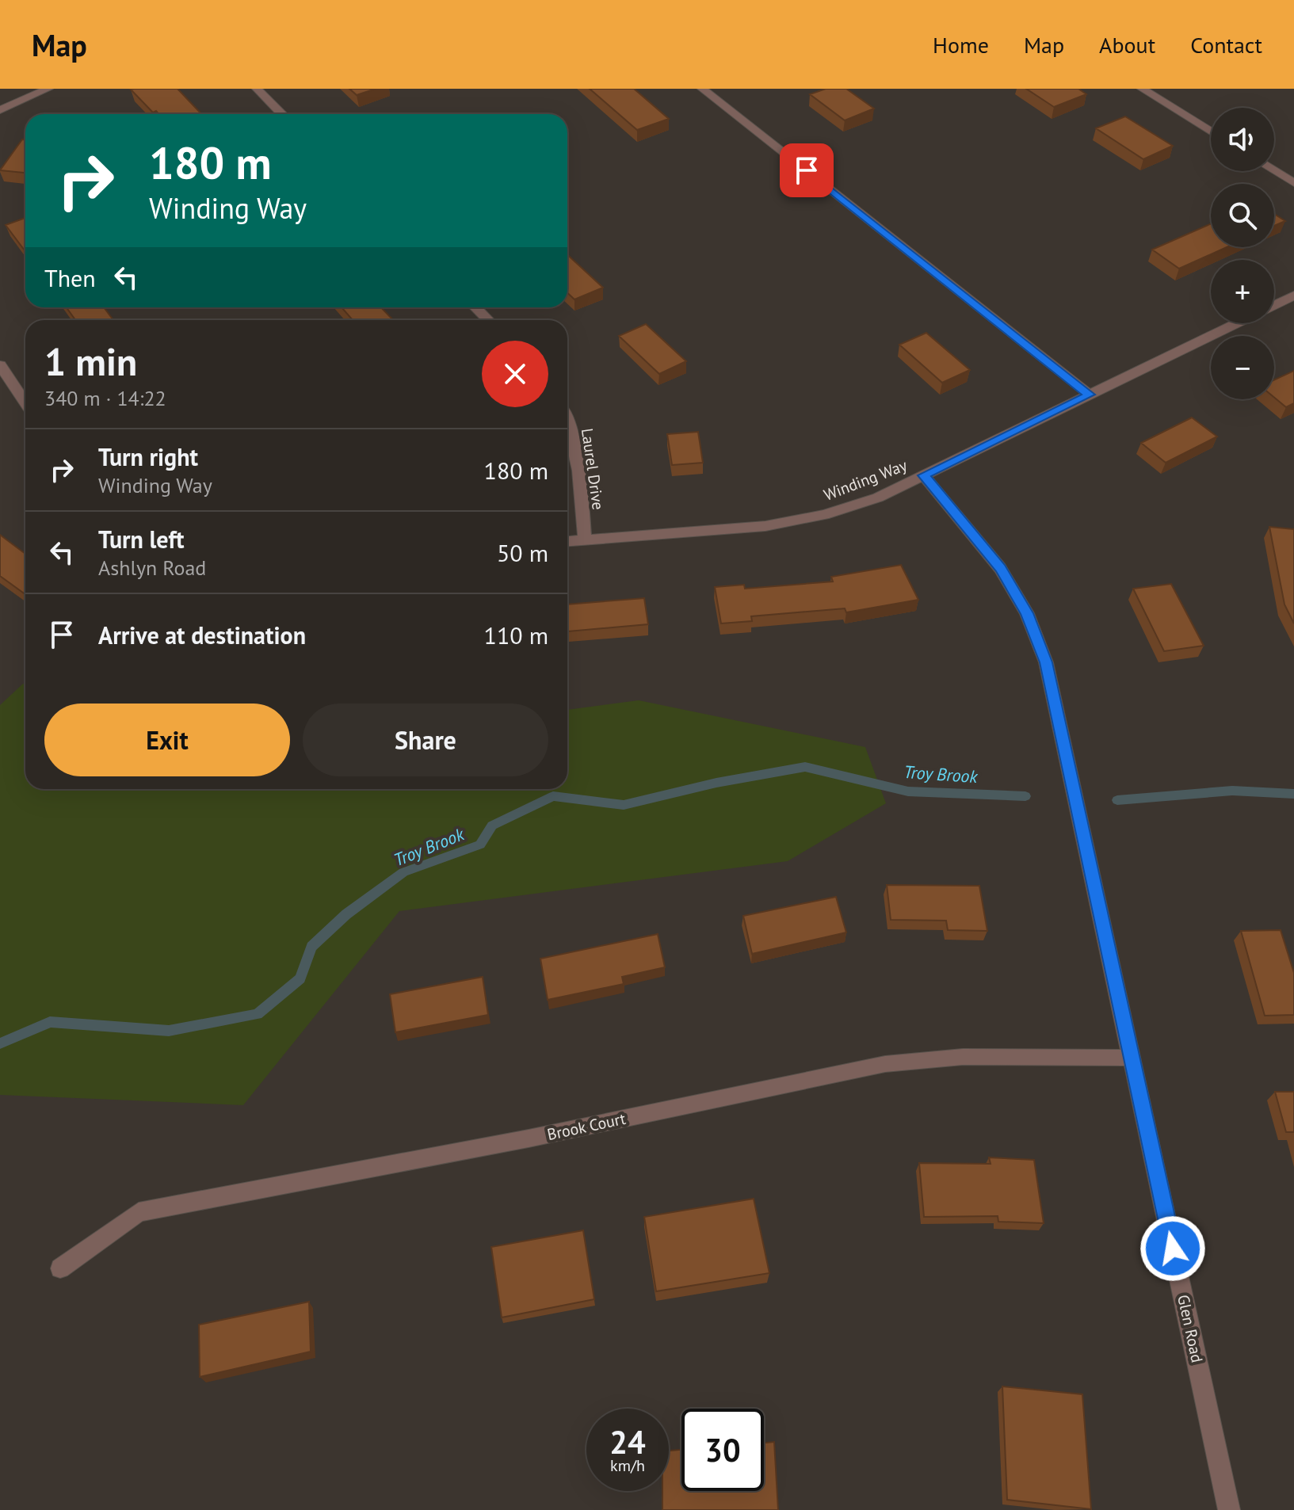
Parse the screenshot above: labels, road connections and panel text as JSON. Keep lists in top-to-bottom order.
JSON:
{
  "streets": {
    "street": [
      "Laurel Drive",
      "Winding Way",
      "Brook Court",
      "Glen Road"
    ]
  },
  "crossings": [
    ["Laurel Drive", "Winding Way"],
    ["Winding Way", "Glen Road"],
    ["Brook Court", "Glen Road"]
  ],
  "water": ["Troy Brook"],
  "page": {
    "header": "Map",
    "nav": [
      "Home",
      "Map",
      "About",
      "Contact"
    ],
    "map_buttons": ["+", "−"],
    "turn": ["180 m", "Winding Way"],
    "then": "Then",
    "heading": ["1 min", "340 m · 14:22"],
    "list": [
      {
        "name": "Turn right",
        "note": "Winding Way",
        "value": "180 m"
      },
      {
        "name": "Turn left",
        "note": "Ashlyn Road",
        "value": "50 m"
      },
      {
        "name": "Arrive at destination",
        "value": "110 m"
      }
    ],
    "buttons": ["Exit", "Share"],
    "speed": "24 km/h",
    "limit": "30"
  }
}
